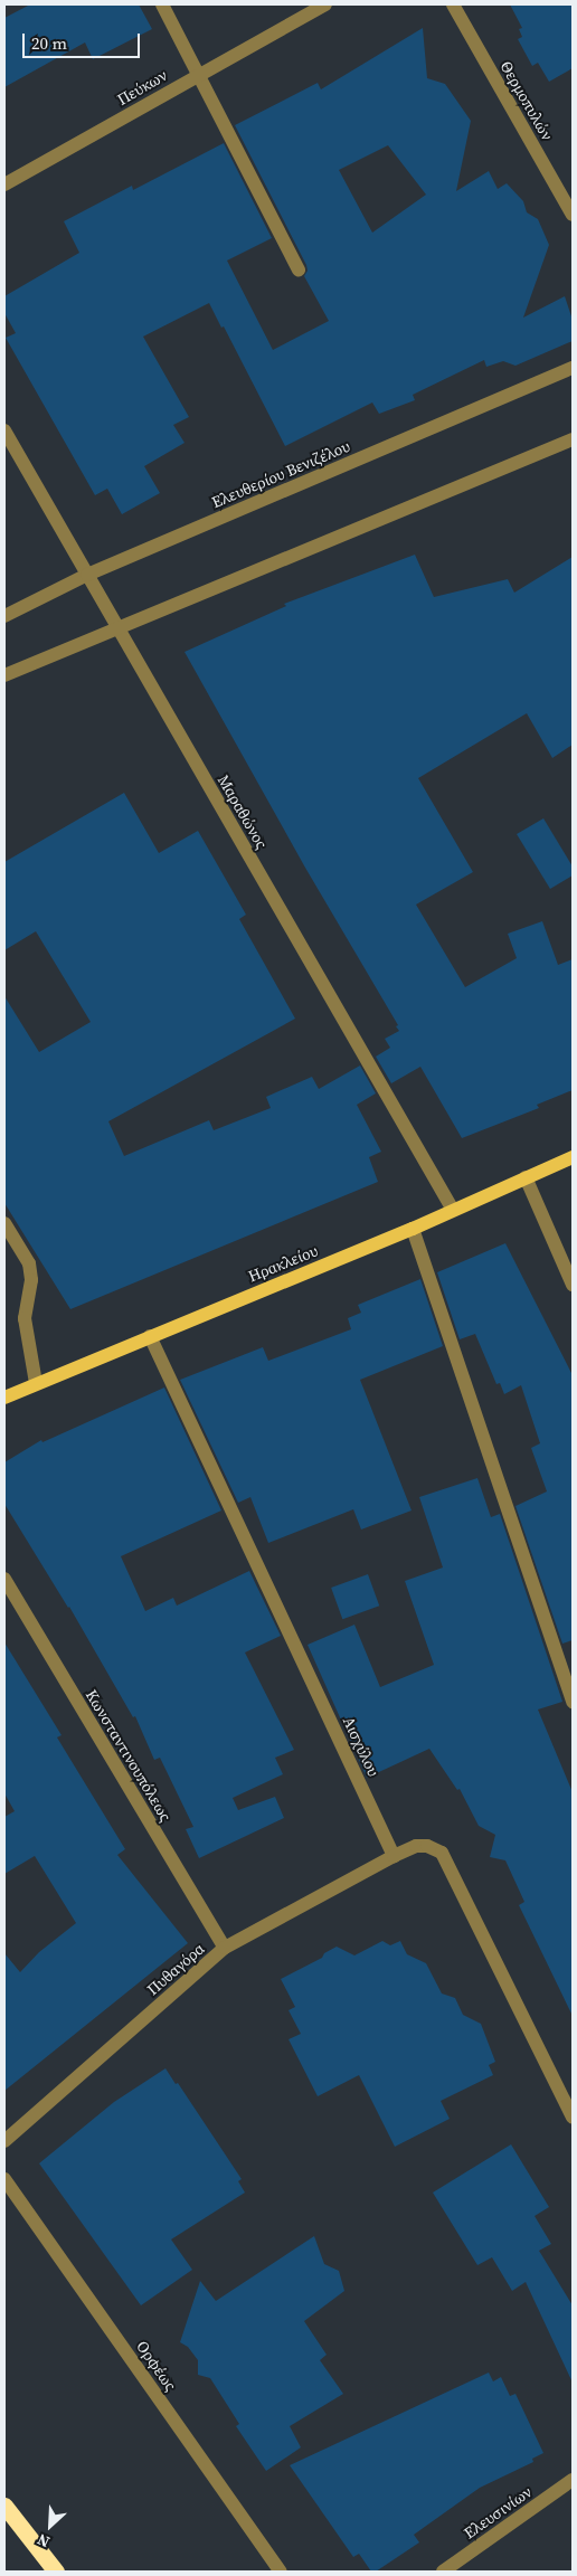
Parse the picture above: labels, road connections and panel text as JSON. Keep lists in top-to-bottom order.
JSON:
{
  "streets": {
    "main road": ["Ηρακλείου"],
    "street": [
      "Πεύκων",
      "Θερμοπυλών",
      "Ελευθερίου Βενιζέλου",
      "Μαραθώνος",
      "Αισχύλου",
      "Κωνσταντινουπόλεως",
      "Πυθαγόρα",
      "Ορφέως",
      "Ελευσινίων"
    ]
  },
  "crossings": [
    ["Ελευθερίου Βενιζέλου", "Μαραθώνος"],
    ["Μαραθώνος", "Ηρακλείου"],
    ["Ηρακλείου", "Αισχύλου"],
    ["Αισχύλου", "Πυθαγόρα"],
    ["Κωνσταντινουπόλεως", "Πυθαγόρα"]
  ],
  "scale_bar": "20 m",
  "north": "bottom left"
}
